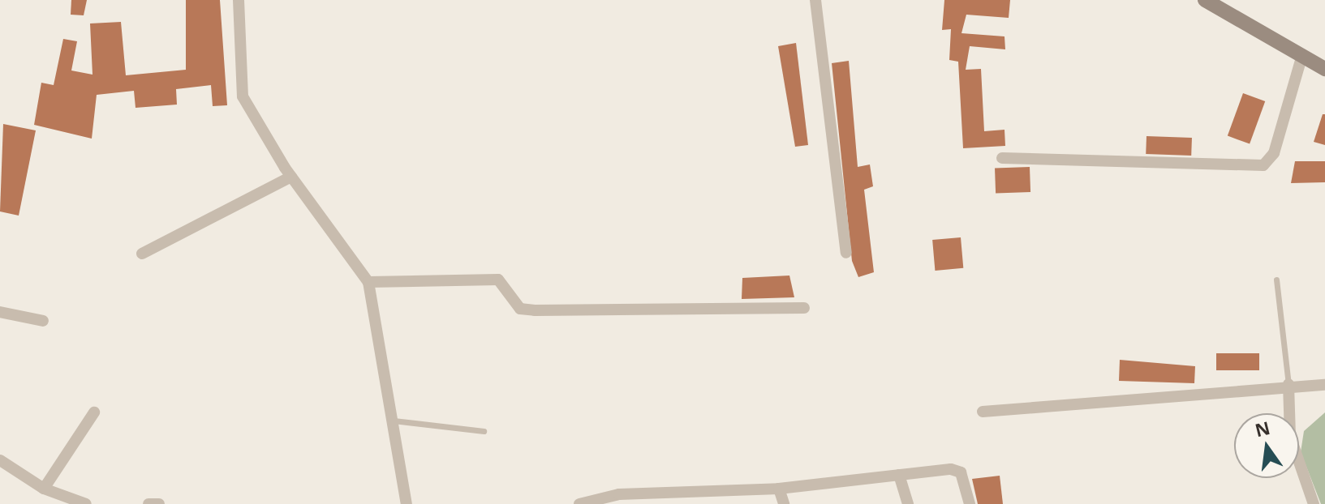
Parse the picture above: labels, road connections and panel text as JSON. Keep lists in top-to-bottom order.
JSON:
{
  "north": "top"
}
